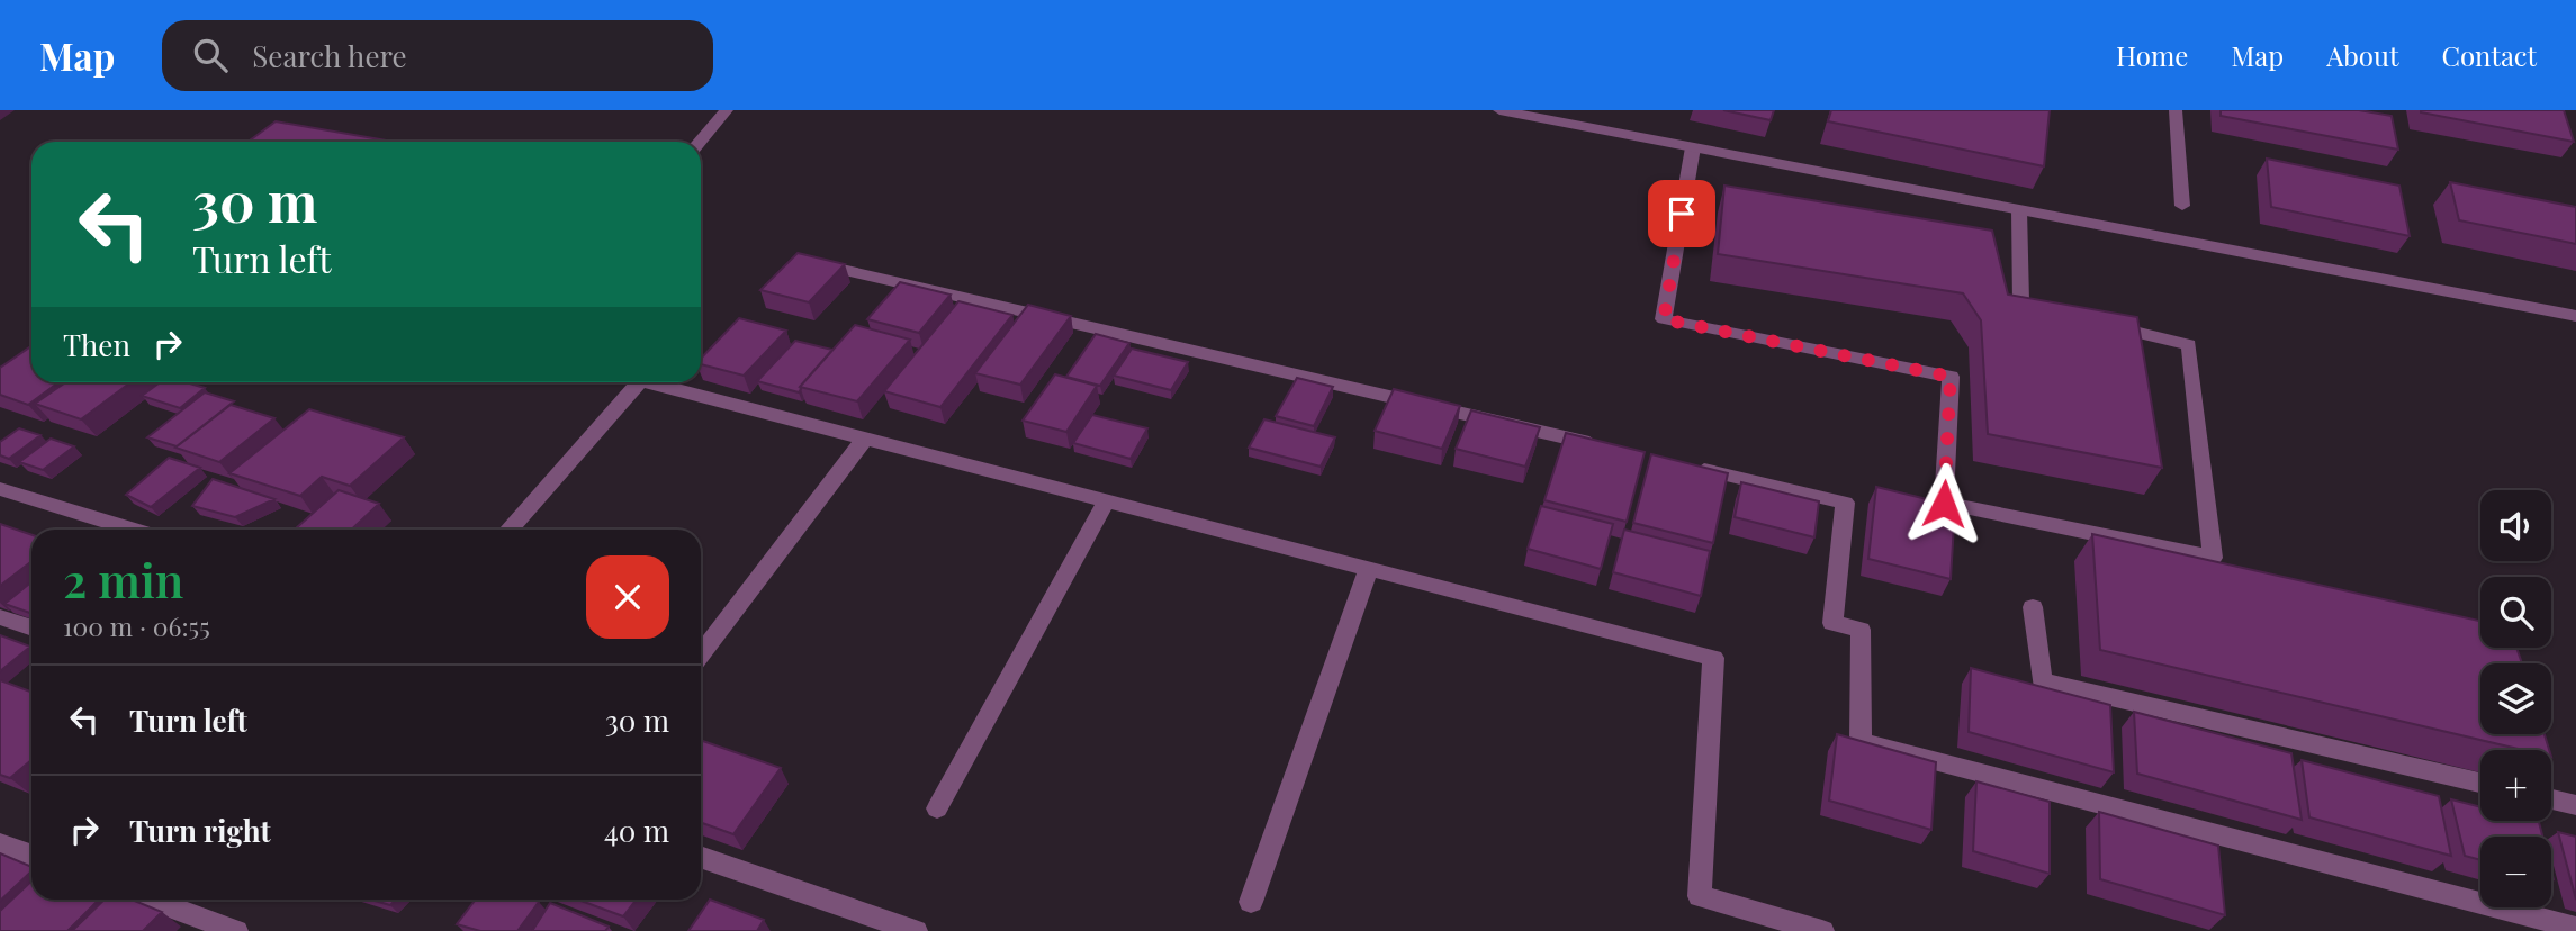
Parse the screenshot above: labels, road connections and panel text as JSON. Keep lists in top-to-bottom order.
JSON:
{
  "page": {
    "header": "Map",
    "search": "Search here",
    "nav": [
      "Home",
      "Map",
      "About",
      "Contact"
    ],
    "turn": ["30 m", "Turn left"],
    "then": "Then",
    "map_buttons": ["+", "−"],
    "heading": ["2 min", "100 m · 06:55"],
    "list": [
      {
        "name": "Turn left",
        "value": "30 m"
      },
      {
        "name": "Turn right",
        "value": "40 m"
      }
    ]
  }
}
